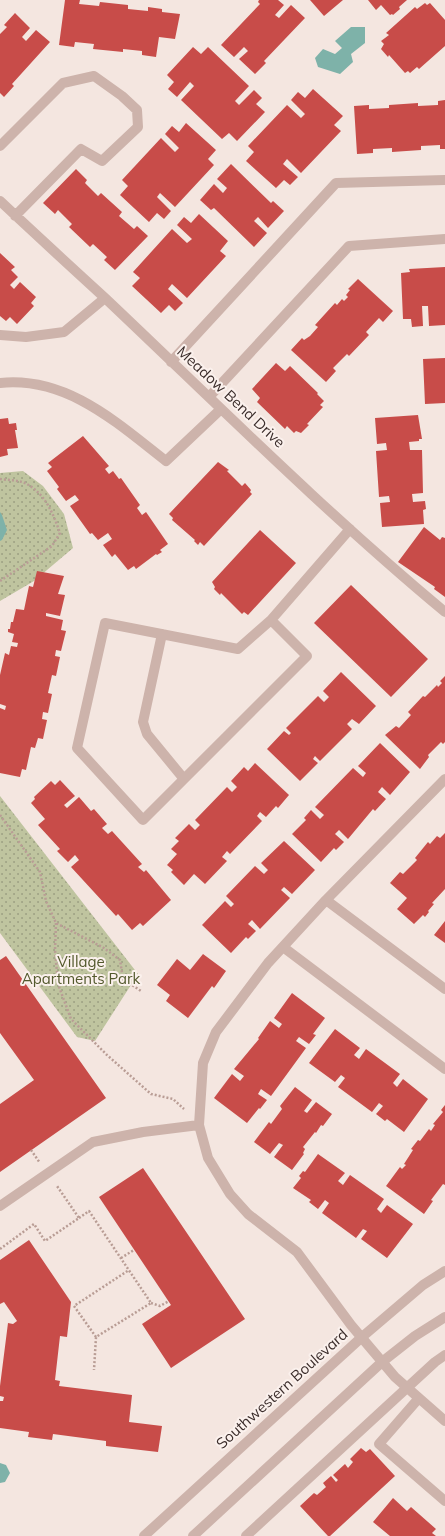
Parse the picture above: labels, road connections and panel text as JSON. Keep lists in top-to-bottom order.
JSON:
{
  "streets": {
    "street": ["Meadow Bend Drive", "Southwestern Boulevard"]
  },
  "parks": ["Village Apartments Park"]
}
